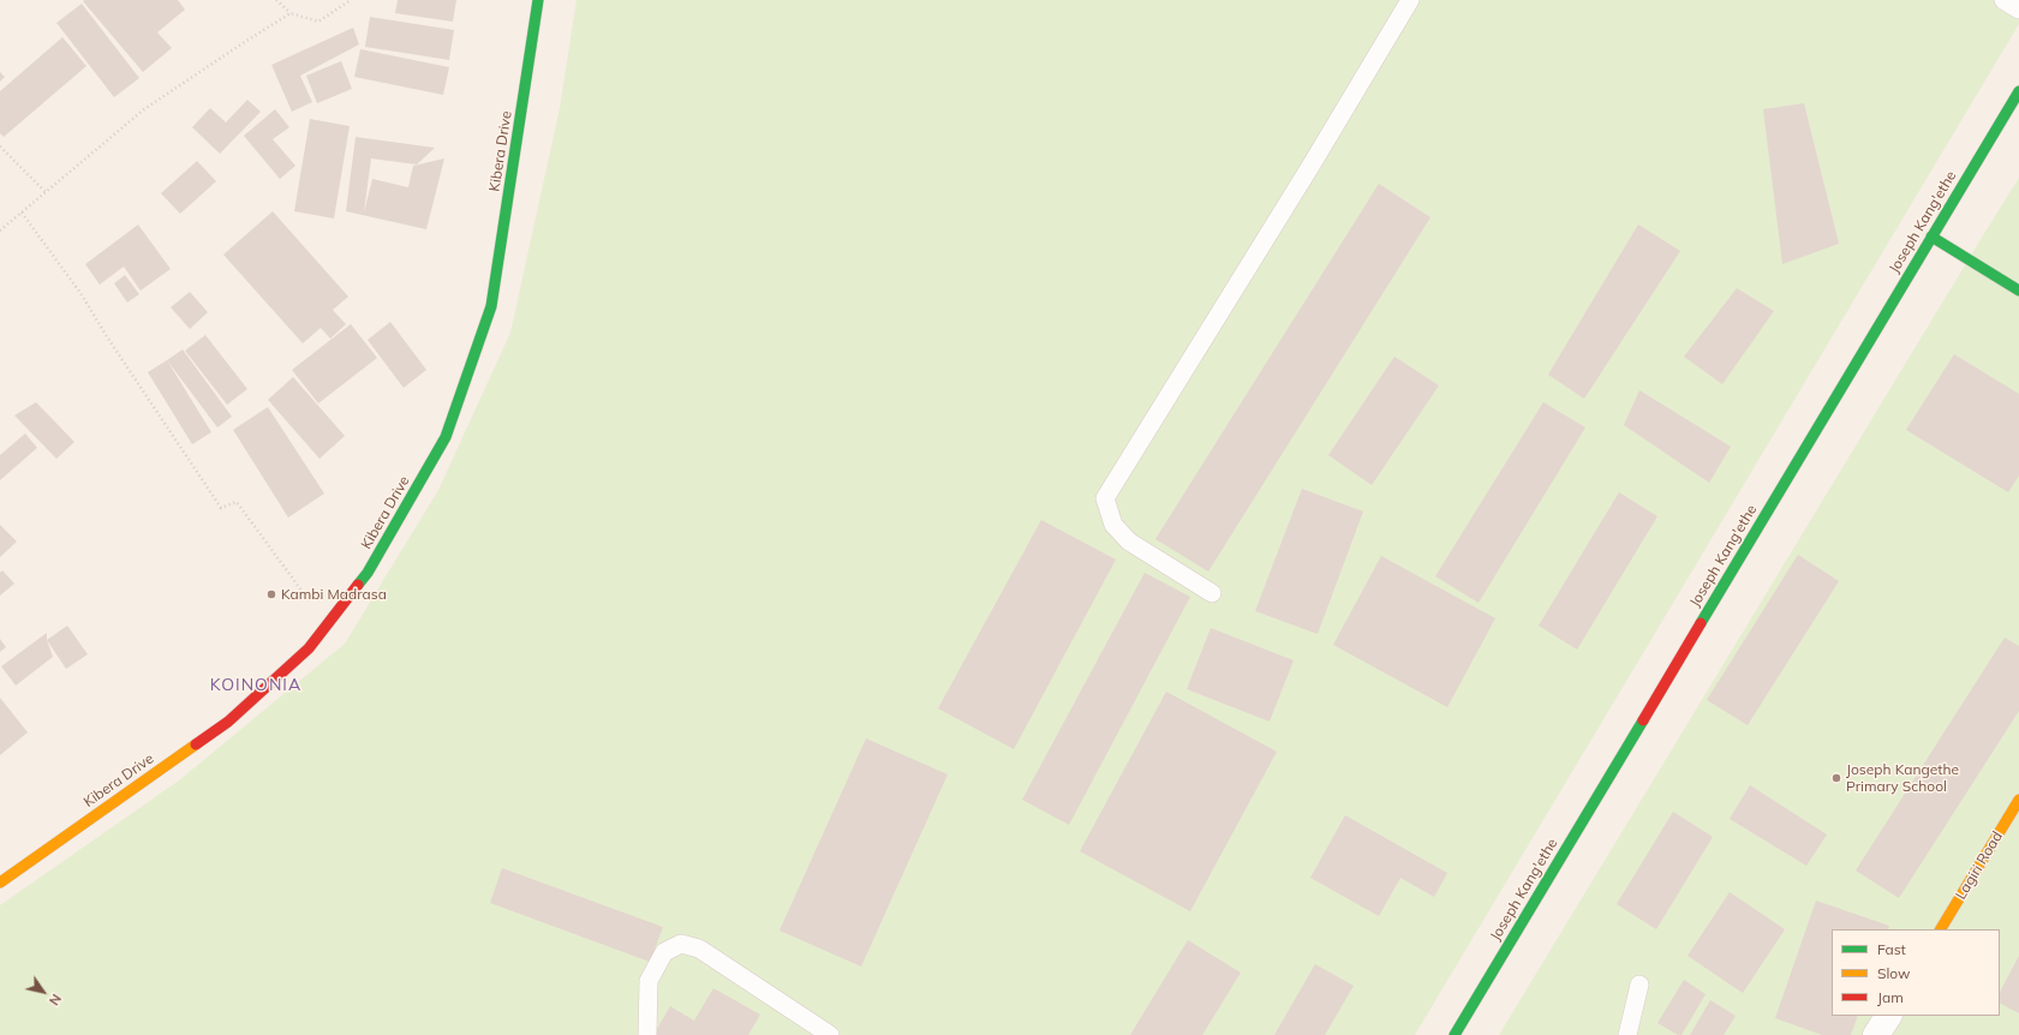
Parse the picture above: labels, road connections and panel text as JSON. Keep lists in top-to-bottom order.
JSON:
{
  "streets": {
    "street": ["Kibera Drive", "Joseph Kang'ethe", "Lagiri Road"]
  },
  "districts": ["KOINONIA"],
  "places": ["Kambi Madrasa", "Joseph Kangethe Primary School"],
  "legend": ["Fast", "Slow", "Jam"],
  "north": "bottom right"
}
